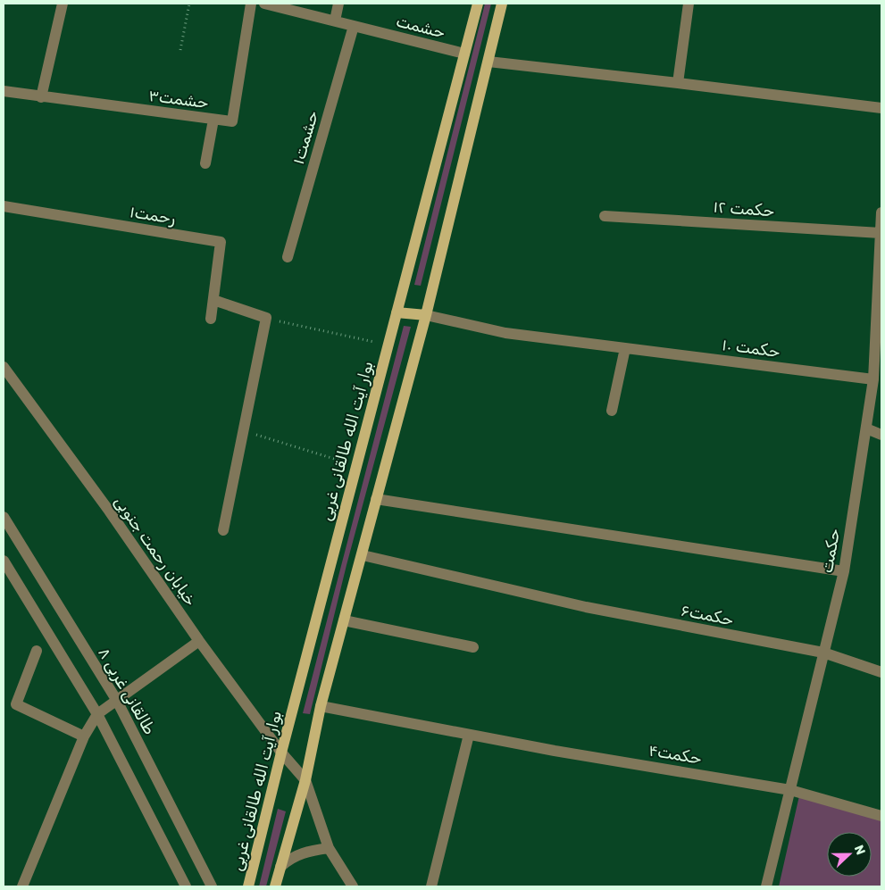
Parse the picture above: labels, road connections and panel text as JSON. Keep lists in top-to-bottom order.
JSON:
{
  "streets": {
    "main road": ["بوار آیت الله طالقانی غربی"],
    "street": [
      "حشمت",
      "حشمت۳",
      "حشمت۱",
      "حکمت ۱۲",
      "رحمت۱",
      "حکمت ۱۰",
      "خیابان رحمت جنوبی",
      "حکمت",
      "حکمت۶",
      "طالقانی غربی ۸",
      "حکمت۴"
    ]
  },
  "crossings": [
    ["حشمت", "حشمت۱"],
    ["حشمت", "بوار آیت الله طالقانی غربی"],
    ["حکمت ۱۲", "حکمت"],
    ["حکمت ۱۰", "حکمت"],
    ["بوار آیت الله طالقانی غربی", "خیابان رحمت جنوبی"],
    ["حکمت", "حکمت۶"],
    ["حکمت", "حکمت۴"]
  ],
  "north": "right"
}
